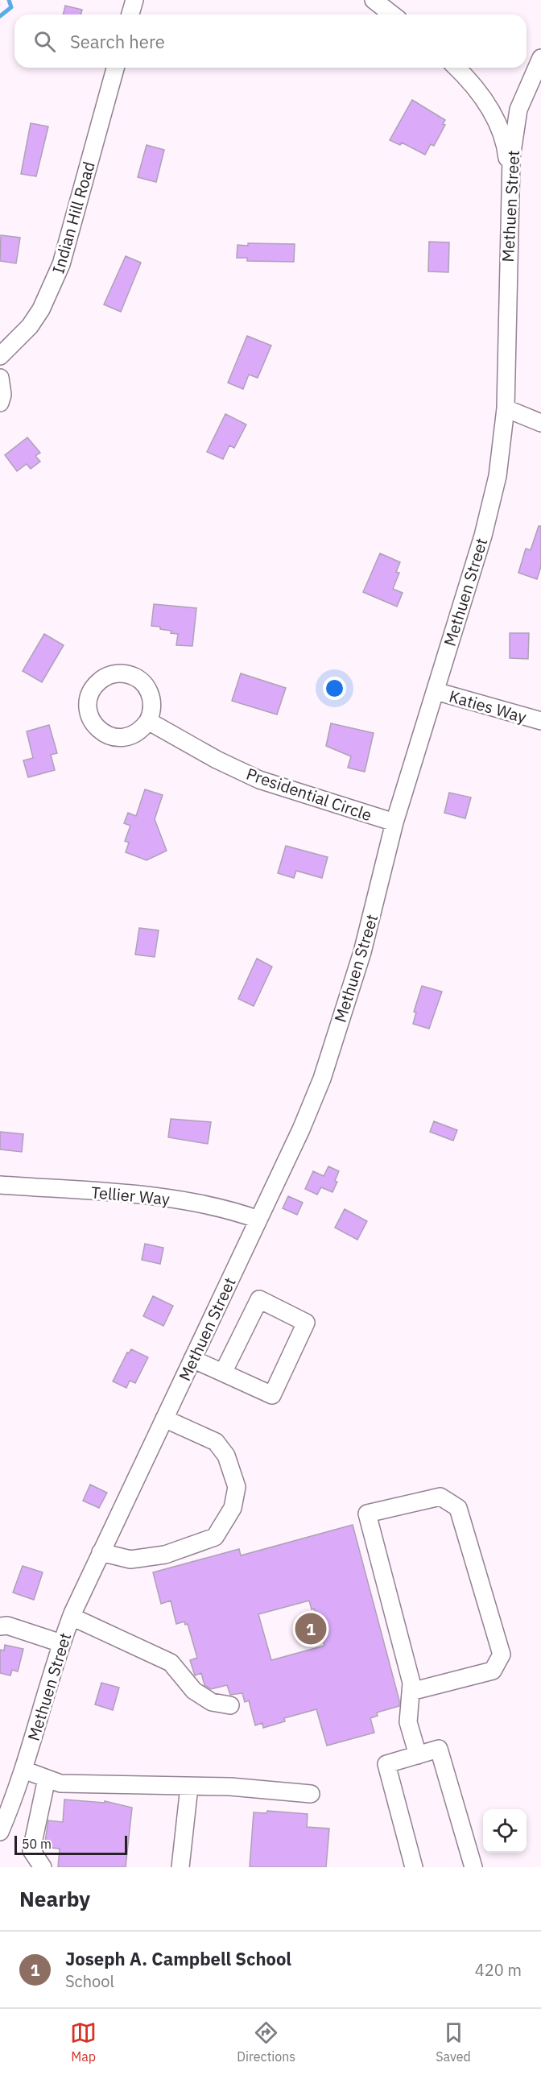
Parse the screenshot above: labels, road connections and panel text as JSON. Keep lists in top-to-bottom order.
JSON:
{
  "streets": {
    "street": [
      "Methuen Street",
      "Indian Hill Road",
      "Katies Way",
      "Presidential Circle",
      "Tellier Way"
    ]
  },
  "crossings": [
    ["Methuen Street", "Katies Way"],
    ["Methuen Street", "Presidential Circle"],
    ["Methuen Street", "Tellier Way"]
  ],
  "scale_bar": "50 m",
  "page": {
    "search": "Search here",
    "pins": "1",
    "scale": "50 m",
    "heading": "Nearby",
    "list": [
      {
        "mark": "1",
        "name": "Joseph A. Campbell School",
        "note": "School",
        "value": "420 m"
      }
    ],
    "nav": ["Map", "Directions", "Saved"]
  }
}
